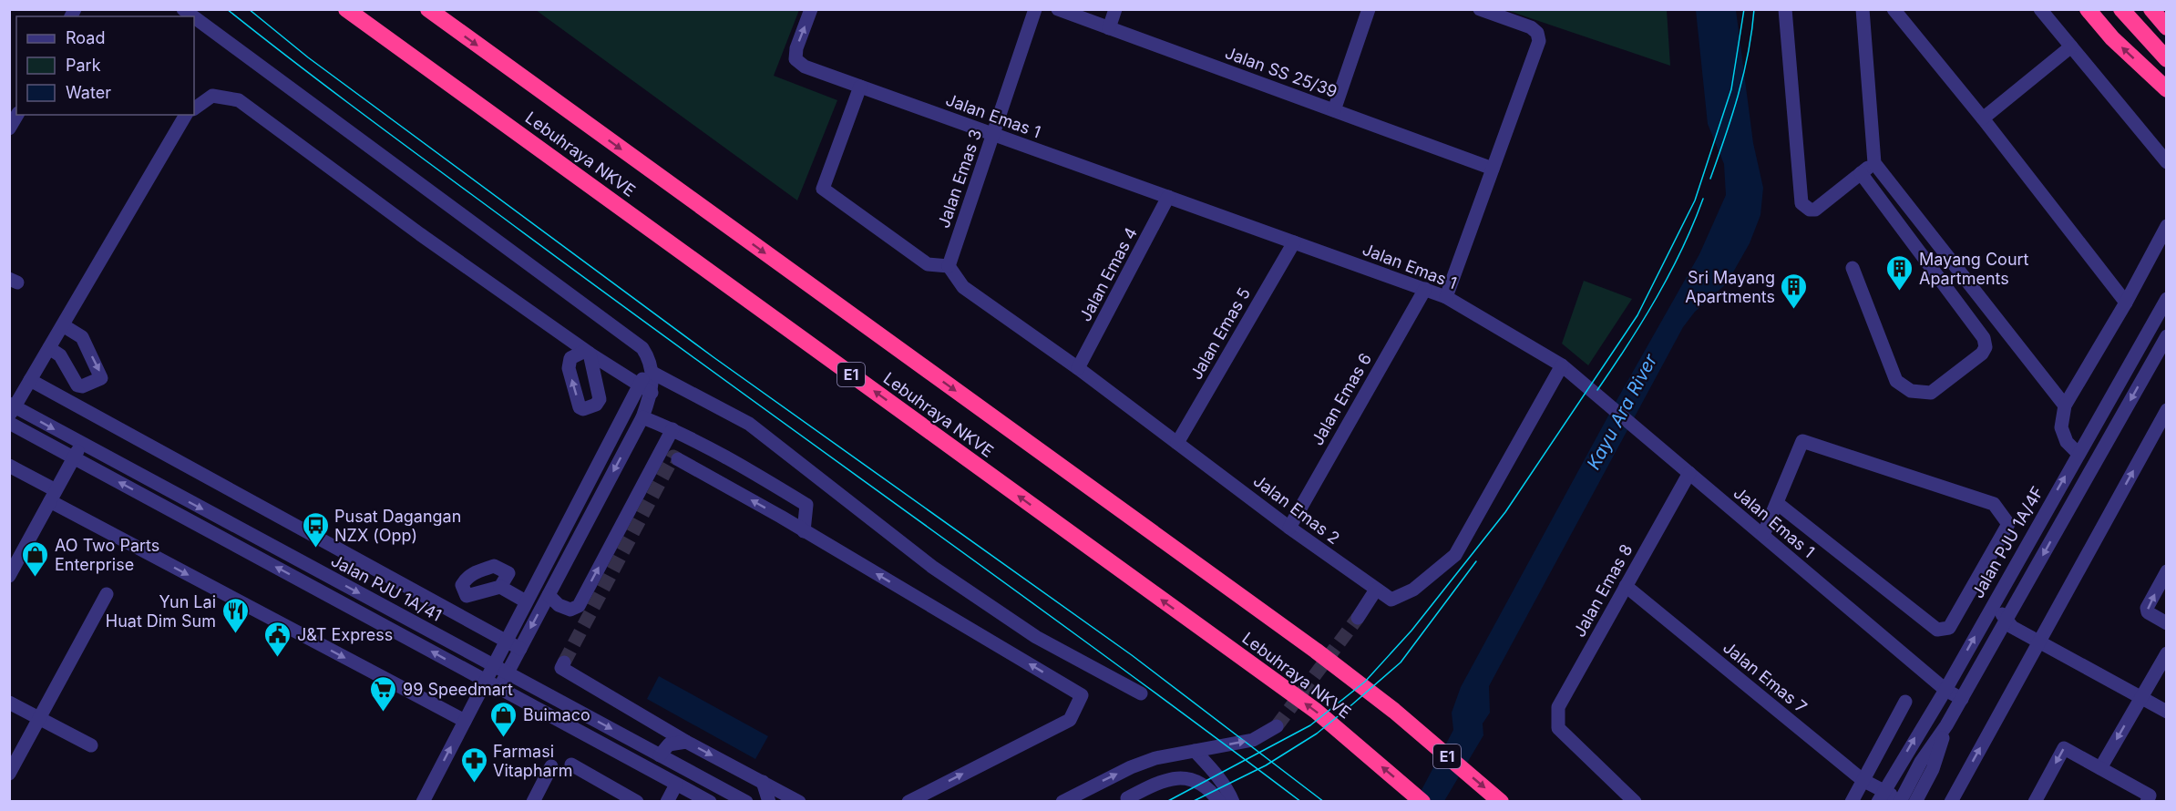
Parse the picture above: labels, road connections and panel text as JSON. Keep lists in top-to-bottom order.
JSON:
{
  "streets": {
    "highway": ["Lebuhraya NKVE", "E1"],
    "street": [
      "Jalan SS 25/39",
      "Jalan Emas 1",
      "Jalan Emas 3",
      "Jalan Emas 4",
      "Jalan Emas 5",
      "Jalan Emas 6",
      "Jalan Emas 2",
      "Jalan PJU 1A/4F",
      "Jalan PJU 1A/41",
      "Jalan Emas 8",
      "Jalan Emas 7"
    ]
  },
  "crossings": [
    ["Jalan Emas 1", "Jalan Emas 3"],
    ["Jalan Emas 1", "Jalan Emas 4"],
    ["Jalan Emas 1", "Jalan Emas 5"],
    ["Jalan Emas 1", "Jalan Emas 6"],
    ["Jalan Emas 1", "Jalan Emas 2"],
    ["Jalan Emas 1", "Jalan PJU 1A/4F"],
    ["Jalan Emas 1", "Jalan Emas 8"],
    ["Jalan Emas 3", "Jalan Emas 2"],
    ["Jalan Emas 4", "Jalan Emas 2"],
    ["Jalan Emas 5", "Jalan Emas 2"],
    ["Jalan Emas 6", "Jalan Emas 2"],
    ["Jalan PJU 1A/4F", "Jalan Emas 7"],
    ["Jalan Emas 8", "Jalan Emas 7"]
  ],
  "water": ["Kayu Ara River"],
  "places": {
    "building": ["Mayang Court Apartments", "Sri Mayang Apartments"],
    "bus stop": ["Pusat Dagangan NZX (Opp)"],
    "shop": ["AO Two Parts Enterprise", "Buimaco"],
    "restaurant": ["Yun Lai Huat Dim Sum"],
    "public building": ["J&T Express"],
    "supermarket": ["99 Speedmart"],
    "pharmacy": ["Farmasi Vitapharm"]
  },
  "legend": ["Road", "Park", "Water"]
}
